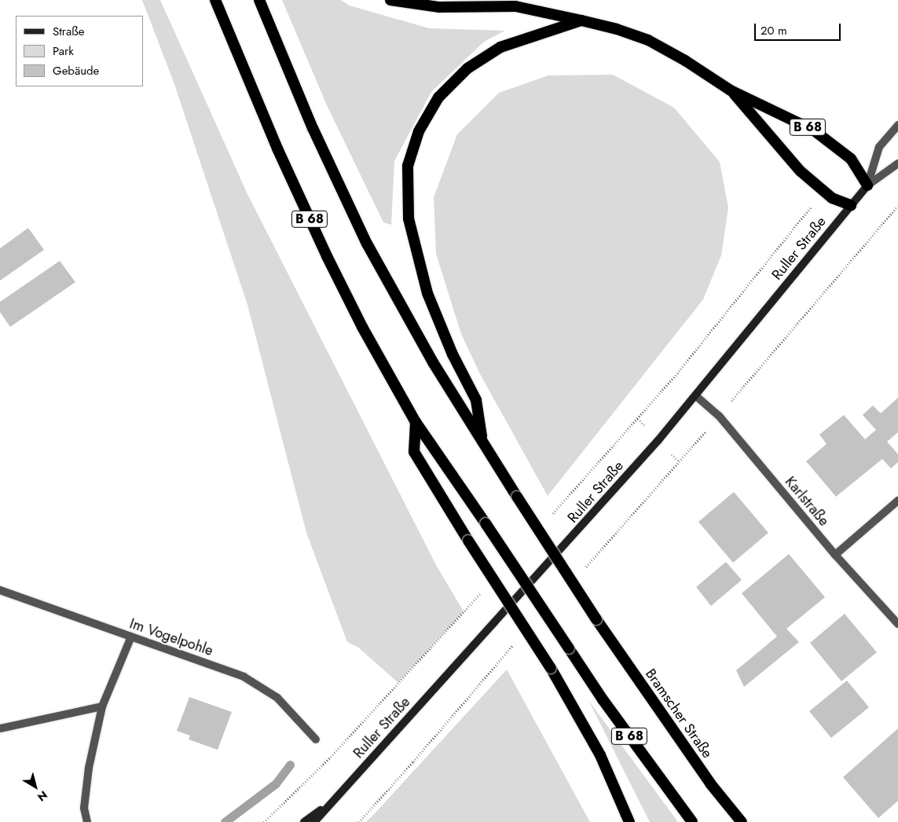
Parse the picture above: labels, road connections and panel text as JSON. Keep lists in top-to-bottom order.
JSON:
{
  "streets": {
    "highway": ["B 68", "Bramscher Straße"],
    "main road": ["Ruller Straße"],
    "street": ["Karlstraße", "Im Vogelpohle"]
  },
  "crossings": [
    ["B 68", "Ruller Straße"],
    ["B 68", "Bramscher Straße"],
    ["Ruller Straße", "Karlstraße"]
  ],
  "legend": ["Straße", "Park", "Gebäude"],
  "scale_bar": "20 m",
  "north": "bottom right"
}
